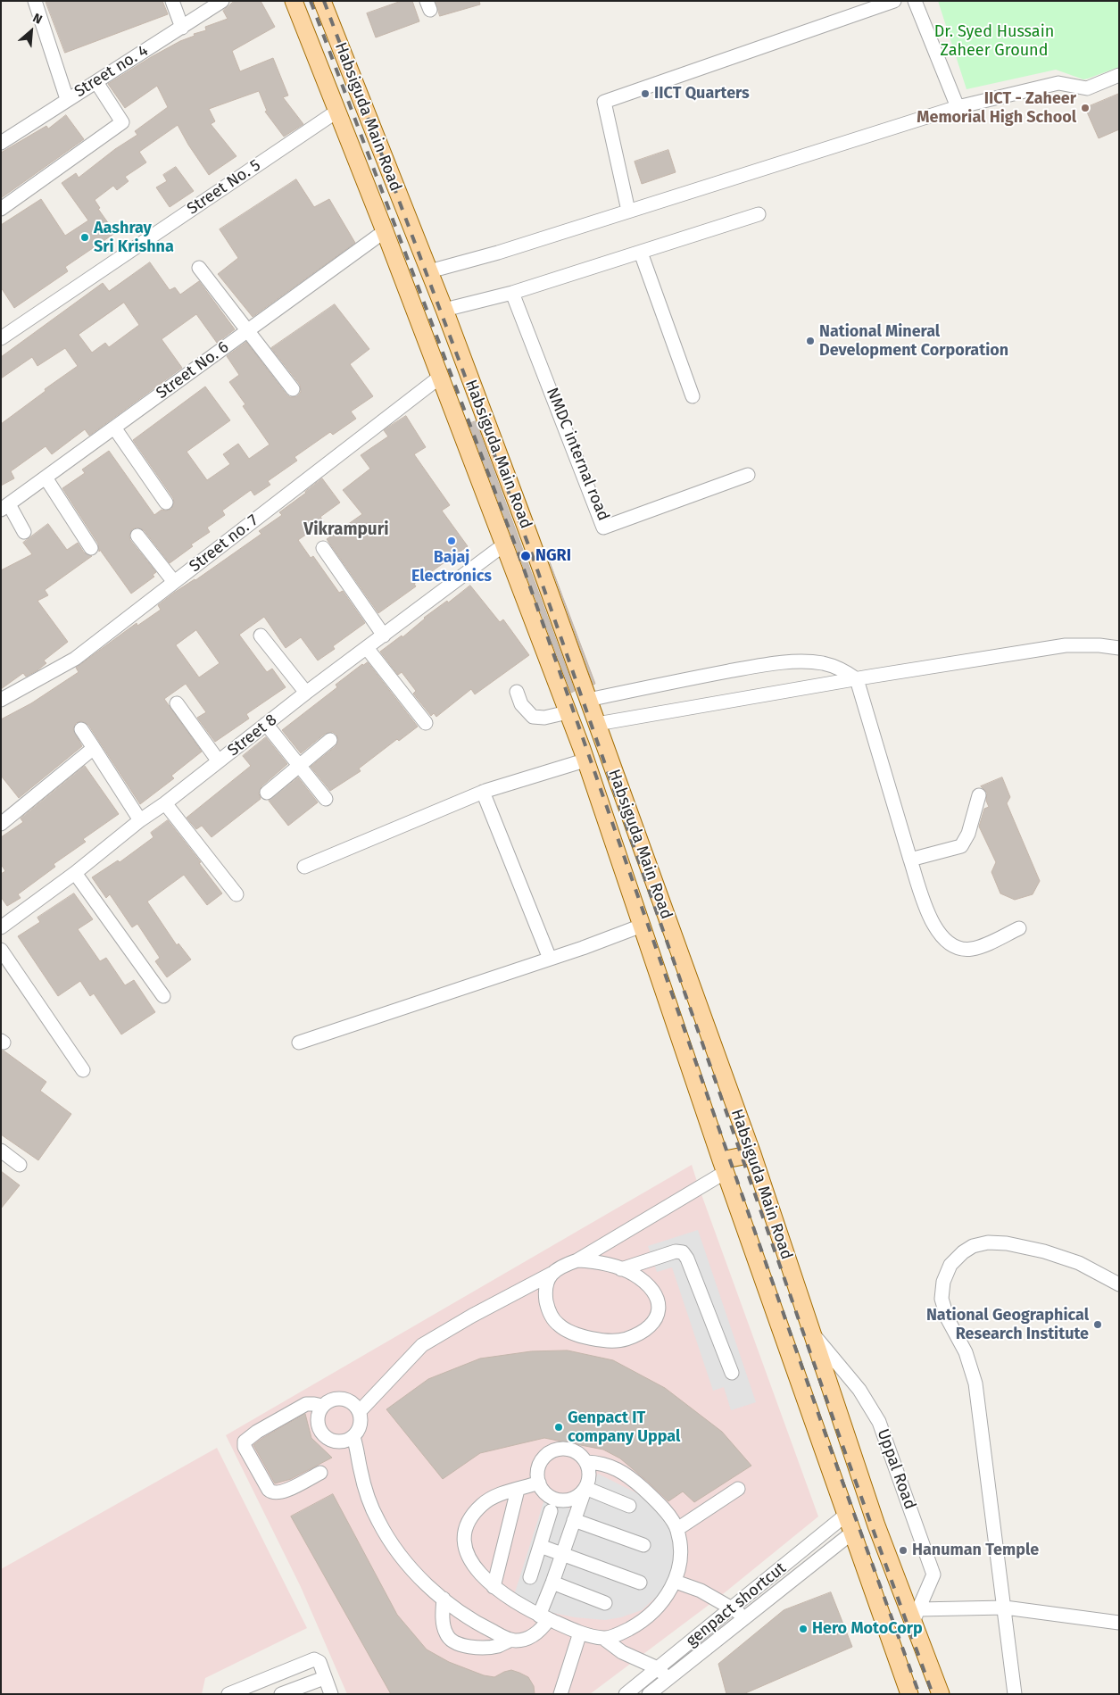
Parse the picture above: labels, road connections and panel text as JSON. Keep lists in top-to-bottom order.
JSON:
{
  "streets": {
    "main road": ["Habsiguda Main Road"],
    "street": [
      "Street no. 4",
      "Street No. 5",
      "Street No. 6",
      "NMDC internal road",
      "Street no. 7",
      "Street 8",
      "Uppal Road",
      "genpact shortcut"
    ]
  },
  "crossings": [
    ["Habsiguda Main Road", "Street No. 5"],
    ["Habsiguda Main Road", "Street No. 6"],
    ["Habsiguda Main Road", "Street no. 7"],
    ["Habsiguda Main Road", "Street 8"],
    ["Habsiguda Main Road", "Uppal Road"],
    ["Habsiguda Main Road", "genpact shortcut"]
  ],
  "districts": ["Vikrampuri"],
  "parks": ["Dr. Syed Hussain Zaheer Ground"],
  "places": [
    "IICT Quarters",
    "IICT - Zaheer Memorial High School",
    "Aashray Sri Krishna",
    "National Mineral Development Corporation",
    "Bajaj Electronics",
    "NGRI",
    "National Geographical Research Institute",
    "Genpact IT company Uppal",
    "Hanuman Temple",
    "Hero MotoCorp"
  ],
  "north": "top right"
}
